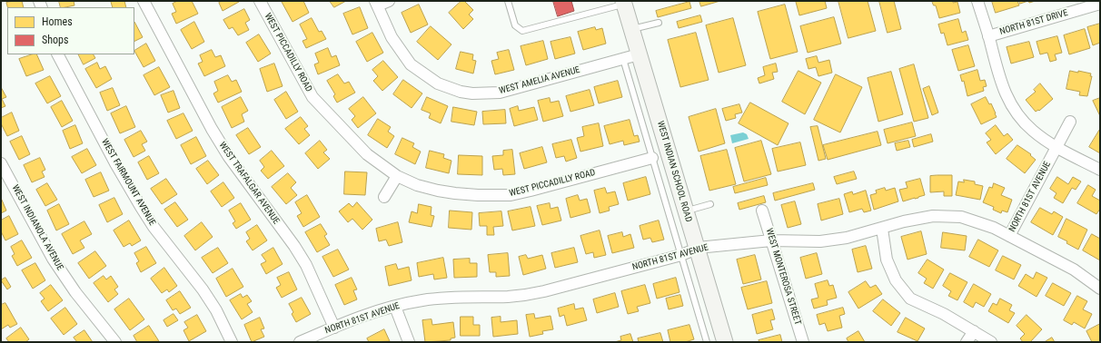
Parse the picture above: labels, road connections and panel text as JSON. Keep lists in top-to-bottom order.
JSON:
{
  "streets": {
    "main road": ["WEST INDIAN SCHOOL ROAD"],
    "street": [
      "NORTH 81ST DRIVE",
      "WEST PICCADILLY ROAD",
      "WEST AMELIA AVENUE",
      "WEST FAIRMOUNT AVENUE",
      "WEST TRAFALGAR AVENUE",
      "NORTH 81ST AVENUE",
      "WEST INDIANOLA AVENUE",
      "WEST MONTEROSA STREET"
    ]
  },
  "crossings": [
    ["WEST PICCADILLY ROAD", "WEST INDIAN SCHOOL ROAD"],
    ["WEST AMELIA AVENUE", "WEST INDIAN SCHOOL ROAD"],
    ["WEST INDIAN SCHOOL ROAD", "NORTH 81ST AVENUE"],
    ["WEST TRAFALGAR AVENUE", "NORTH 81ST AVENUE"],
    ["NORTH 81ST AVENUE", "WEST MONTEROSA STREET"]
  ],
  "legend": ["Homes", "Shops"]
}
